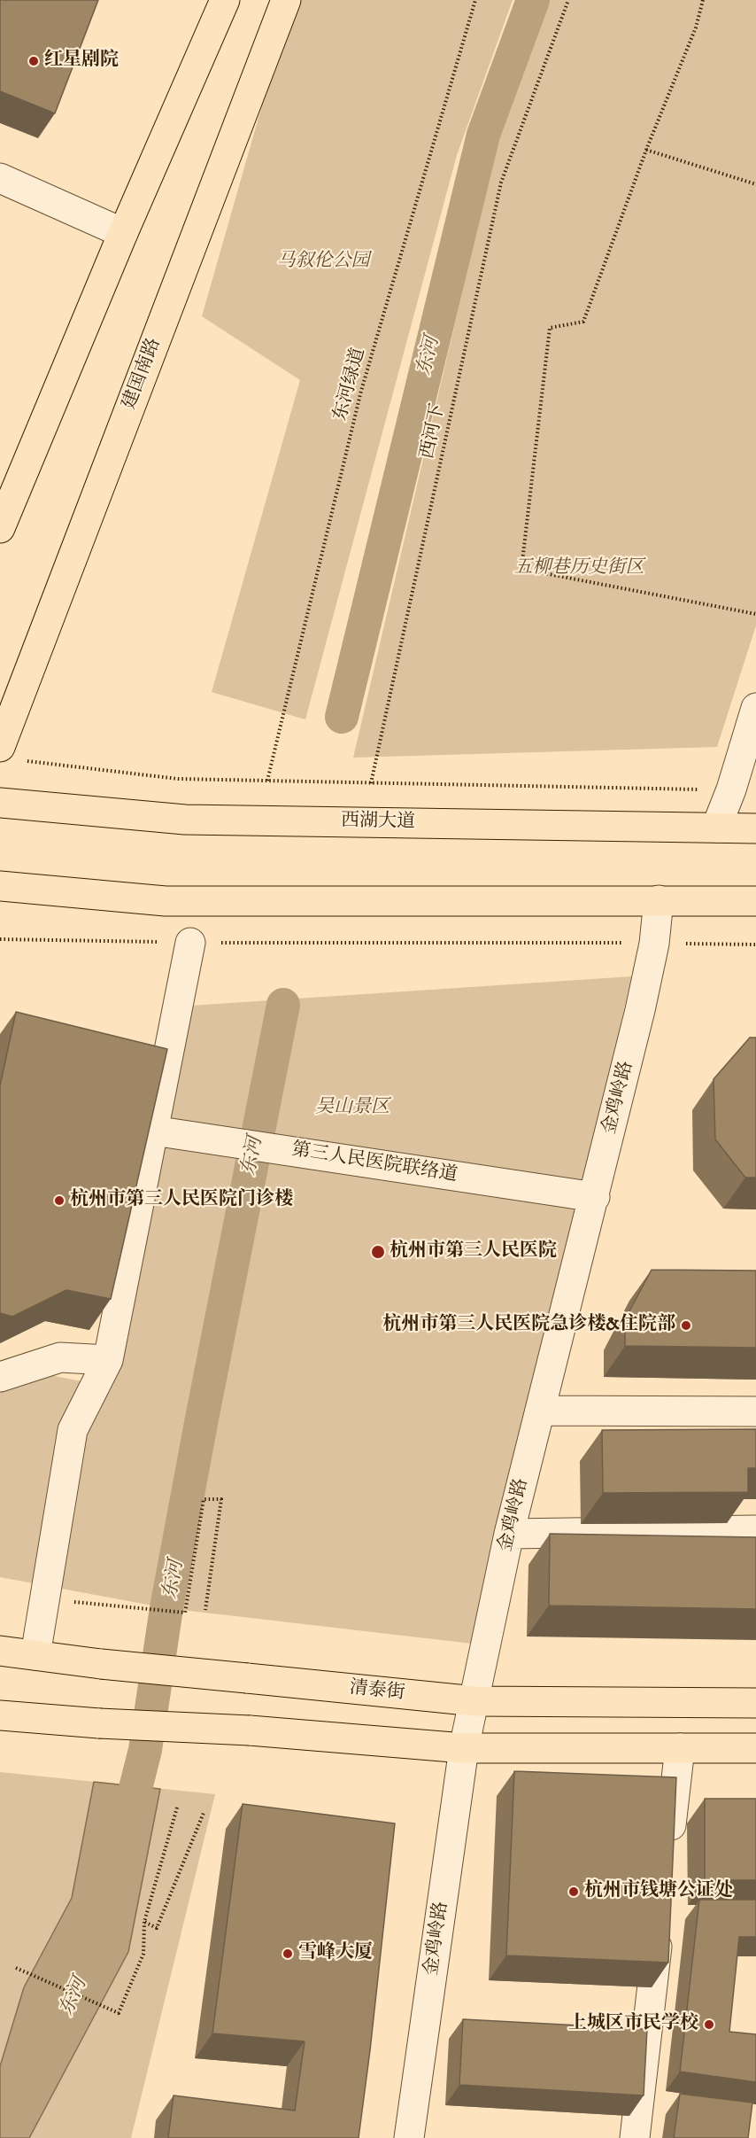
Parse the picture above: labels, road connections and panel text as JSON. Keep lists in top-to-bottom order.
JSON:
{
  "streets": {
    "main road": ["建国南路", "西湖大道", "清泰街"],
    "street": ["金鸡岭路", "第三人民医院联络道"],
    "path": ["东河绿道", "西河下"]
  },
  "crossings": [
    ["金鸡岭路", "第三人民医院联络道"],
    ["金鸡岭路", "清泰街"]
  ],
  "water": ["东河"],
  "parks": ["马叙伦公园", "五柳巷历史街区", "吴山景区"],
  "places": [
    "红星剧院",
    "杭州市第三人民医院门诊楼",
    "杭州市第三人民医院",
    "杭州市第三人民医院急诊楼&住院部",
    "杭州市钱塘公证处",
    "雪峰大厦",
    "上城区市民学校"
  ]
}
